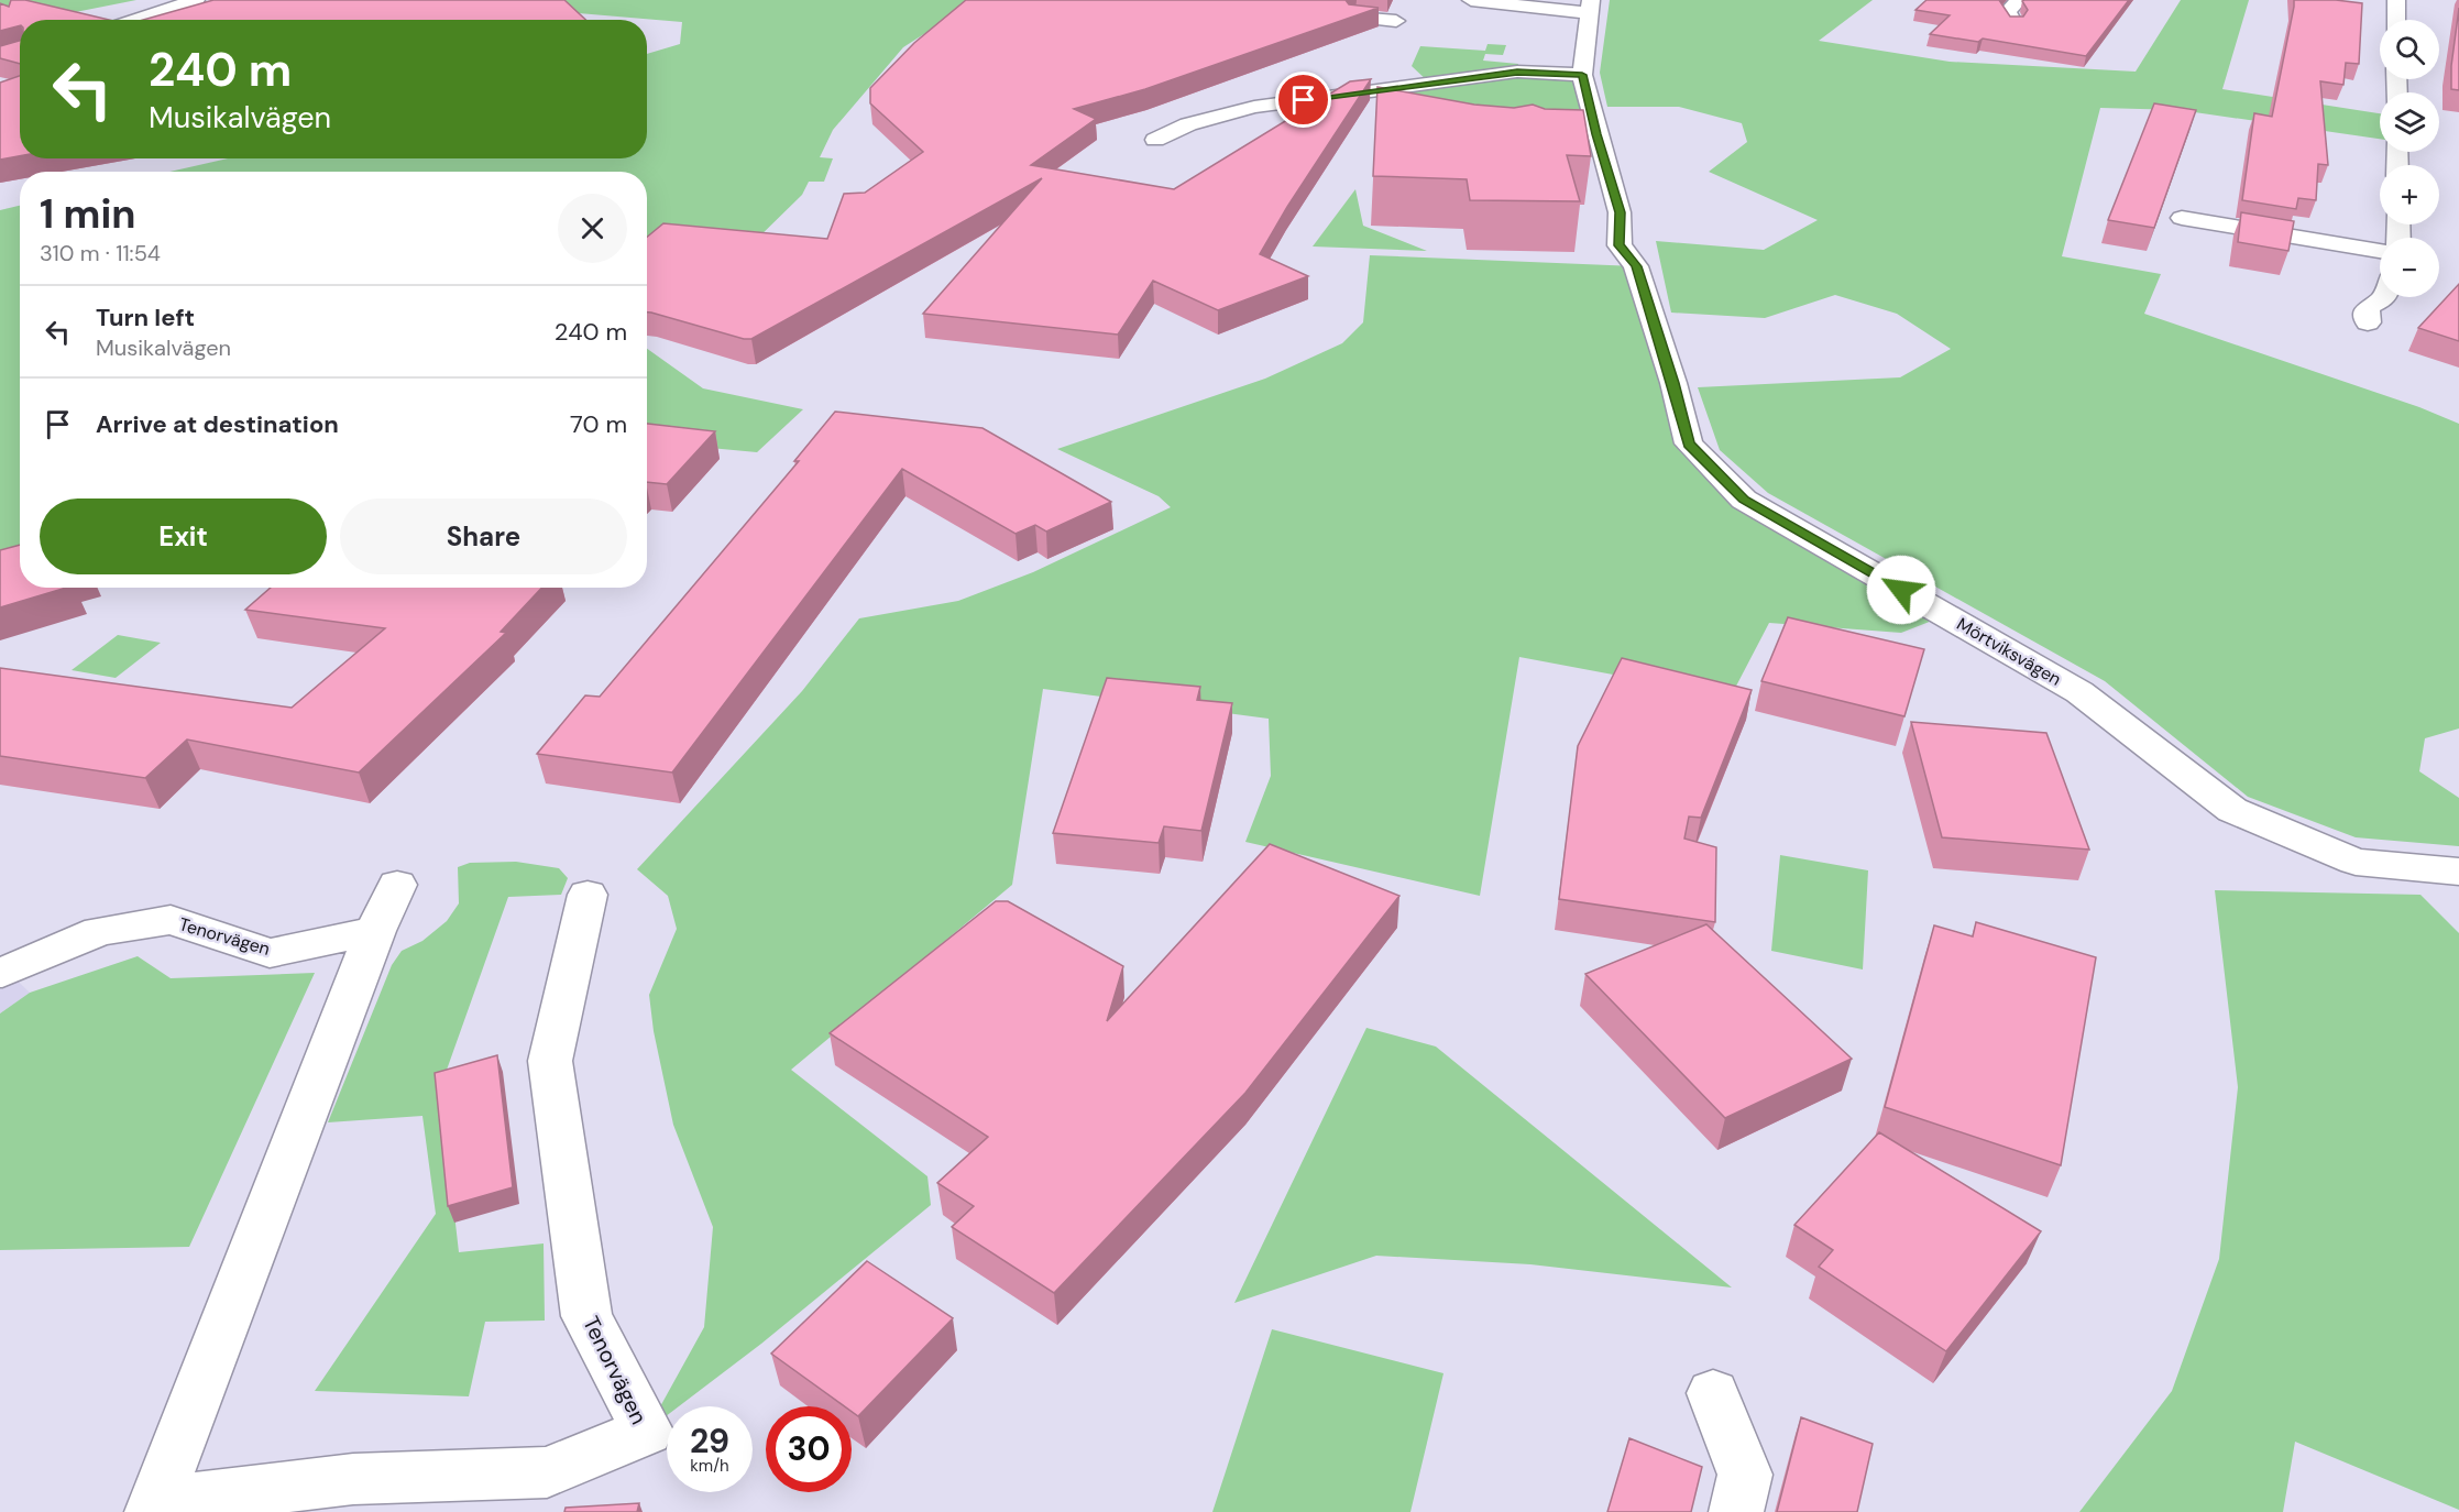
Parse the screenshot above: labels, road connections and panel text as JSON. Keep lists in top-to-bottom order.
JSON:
{
  "streets": {
    "street": ["Mörtviksvägen", "Tenorvägen"]
  },
  "page": {
    "map_buttons": ["+", "−"],
    "turn": ["240 m", "Musikalvägen"],
    "heading": ["1 min", "310 m · 11:54"],
    "list": [
      {
        "name": "Turn left",
        "note": "Musikalvägen",
        "value": "240 m"
      },
      {
        "name": "Arrive at destination",
        "value": "70 m"
      }
    ],
    "buttons": ["Exit", "Share"],
    "speed": "29 km/h",
    "limit": "30"
  }
}
